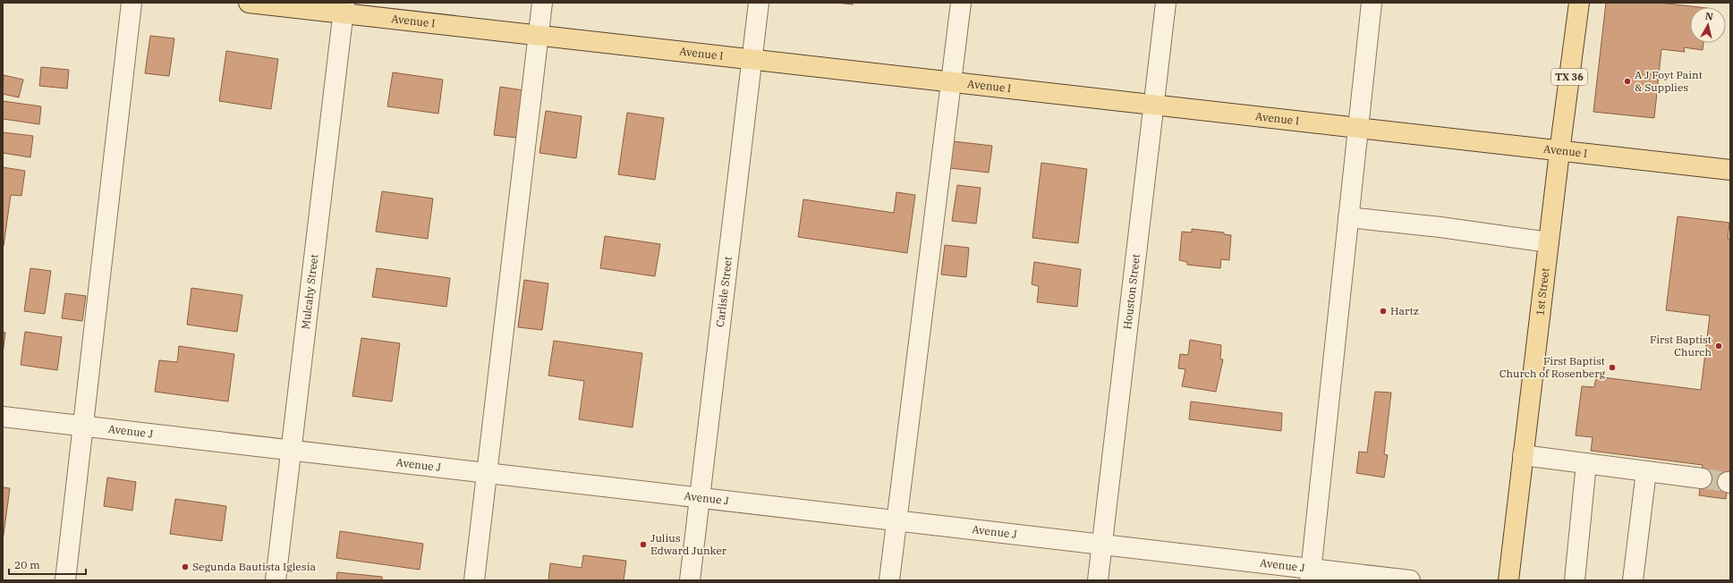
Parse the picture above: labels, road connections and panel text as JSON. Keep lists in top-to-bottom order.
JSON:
{
  "streets": {
    "main road": ["Avenue I", "TX 36", "1st Street"],
    "street": [
      "Mulcahy Street",
      "Carlisle Street",
      "Houston Street",
      "Avenue J"
    ]
  },
  "crossings": [
    ["Avenue I", "Mulcahy Street"],
    ["Avenue I", "Carlisle Street"],
    ["Avenue I", "Houston Street"],
    ["Avenue I", "1st Street"],
    ["Mulcahy Street", "Avenue J"],
    ["Carlisle Street", "Avenue J"],
    ["Houston Street", "Avenue J"]
  ],
  "places": [
    "A J Foyt Paint & Supplies",
    "Hartz",
    "First Baptist Church",
    "First Baptist Church of Rosenberg",
    "Julius Edward Junker",
    "Segunda Bautista Iglesia"
  ],
  "scale_bar": "20 m",
  "north": "top"
}
